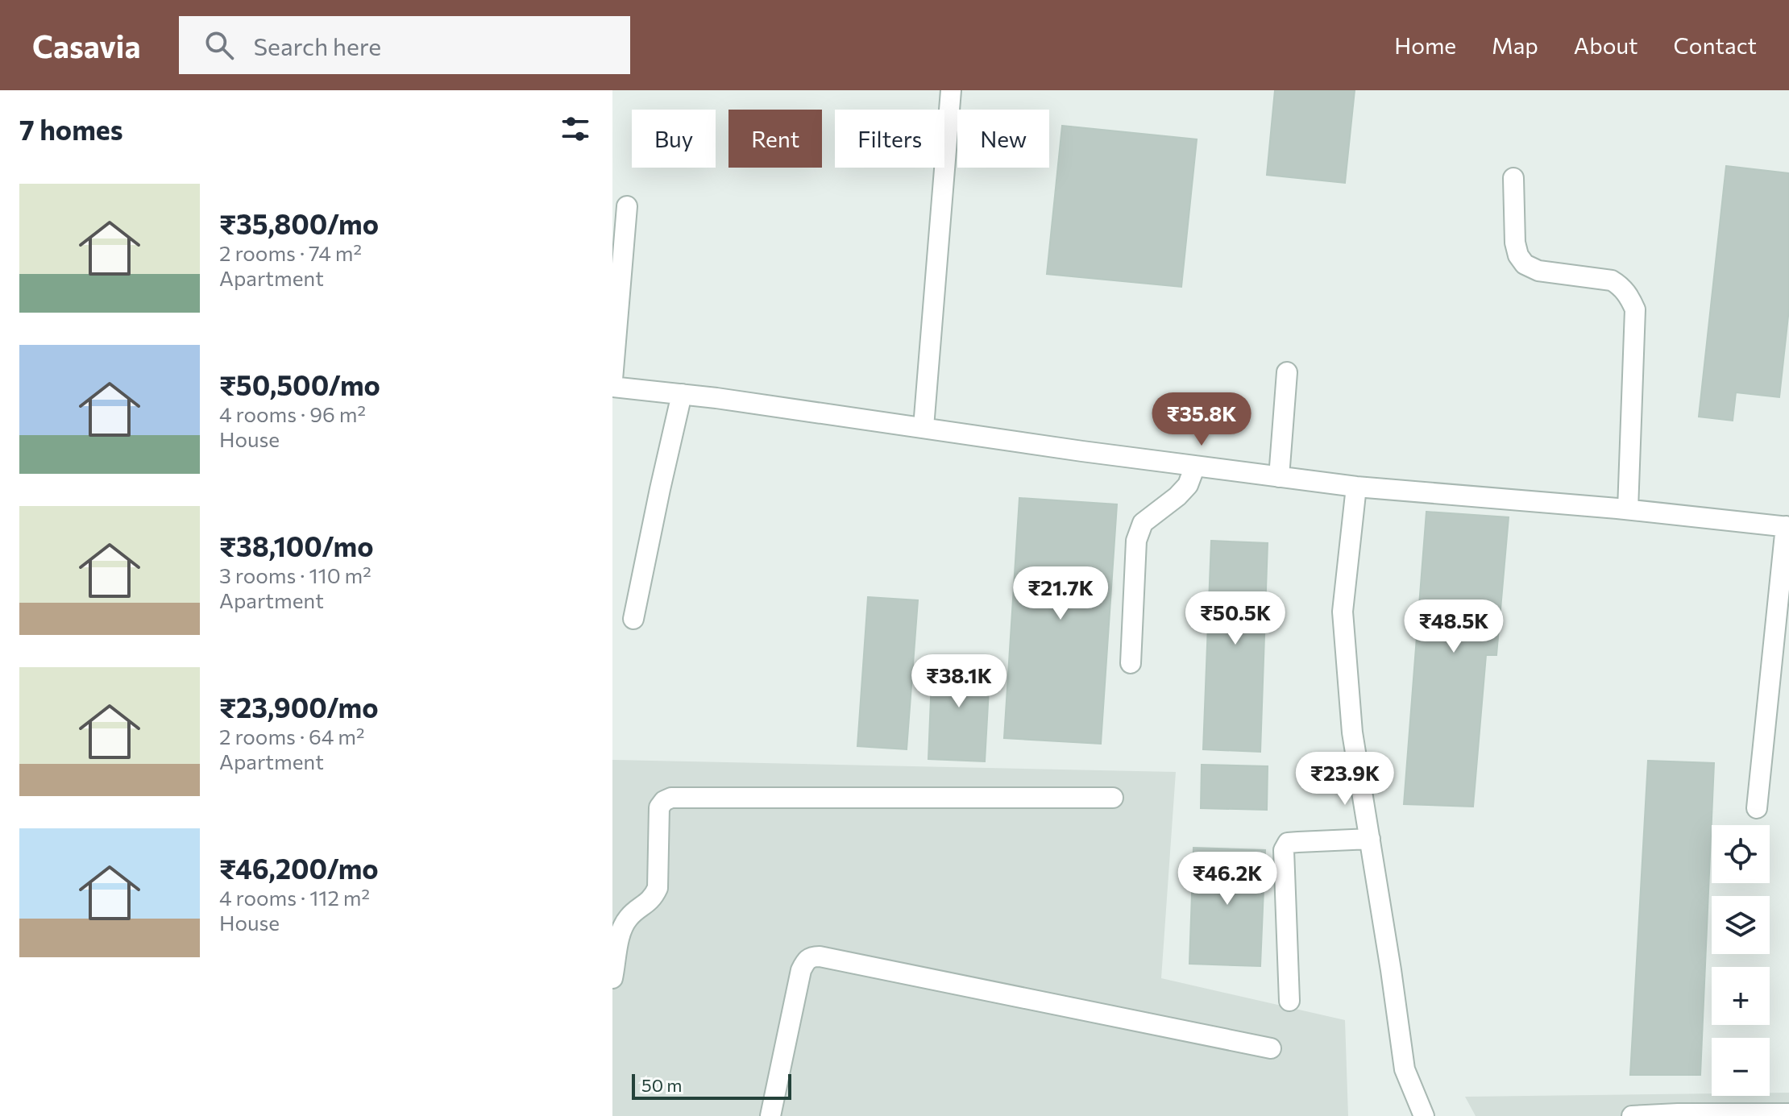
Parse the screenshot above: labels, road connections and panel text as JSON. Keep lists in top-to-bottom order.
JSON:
{
  "scale_bar": "50 m",
  "page": {
    "header": "Casavia",
    "search": "Search here",
    "nav": [
      "Home",
      "Map",
      "About",
      "Contact"
    ],
    "heading": "7 homes",
    "chip": [
      "Buy",
      "Rent",
      "Filters",
      "New"
    ],
    "list": [
      {
        "name": "₹35,800/mo",
        "note": "2 rooms · 74 m² · Apartment"
      },
      {
        "name": "₹50,500/mo",
        "note": "4 rooms · 96 m² · House"
      },
      {
        "name": "₹38,100/mo",
        "note": "3 rooms · 110 m² · Apartment"
      },
      {
        "name": "₹23,900/mo",
        "note": "2 rooms · 64 m² · Apartment"
      },
      {
        "name": "₹46,200/mo",
        "note": "4 rooms · 112 m² · House"
      }
    ],
    "price": [
      "₹35.8K",
      "₹21.7K",
      "₹50.5K",
      "₹48.5K",
      "₹38.1K",
      "₹23.9K",
      "₹46.2K"
    ],
    "map_buttons": ["+", "−"],
    "scale": "50 m"
  }
}
